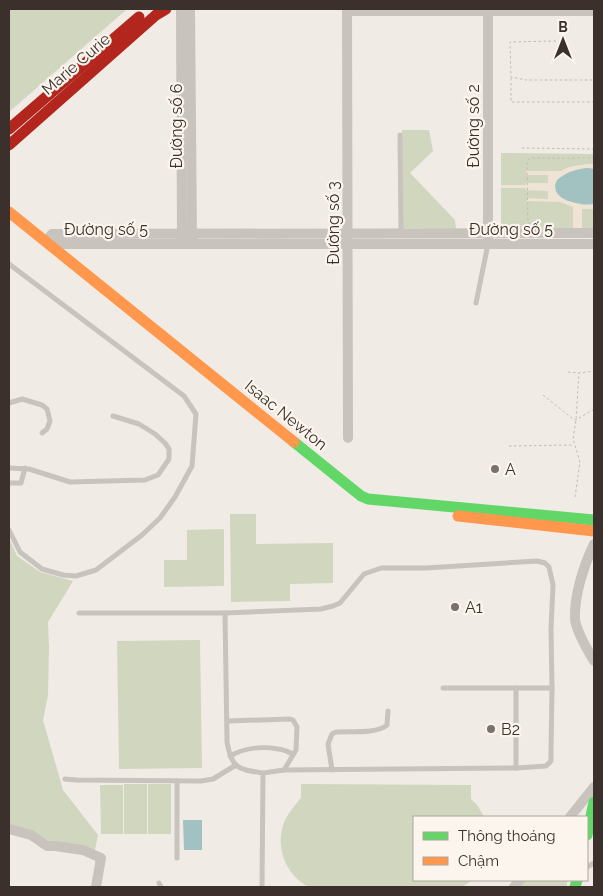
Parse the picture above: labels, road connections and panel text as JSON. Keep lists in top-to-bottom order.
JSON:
{
  "streets": {
    "street": [
      "Marie Curie",
      "Đường số 6",
      "Đường số 2",
      "Đường số 3",
      "Đường số 5",
      "Isaac Newton"
    ]
  },
  "crossings": [
    ["Đường số 6", "Đường số 5"],
    ["Đường số 2", "Đường số 5"],
    ["Đường số 3", "Đường số 5"]
  ],
  "places": ["A", "A1", "B2"],
  "legend": ["Thông thoáng", "Chậm"],
  "north": "top"
}
